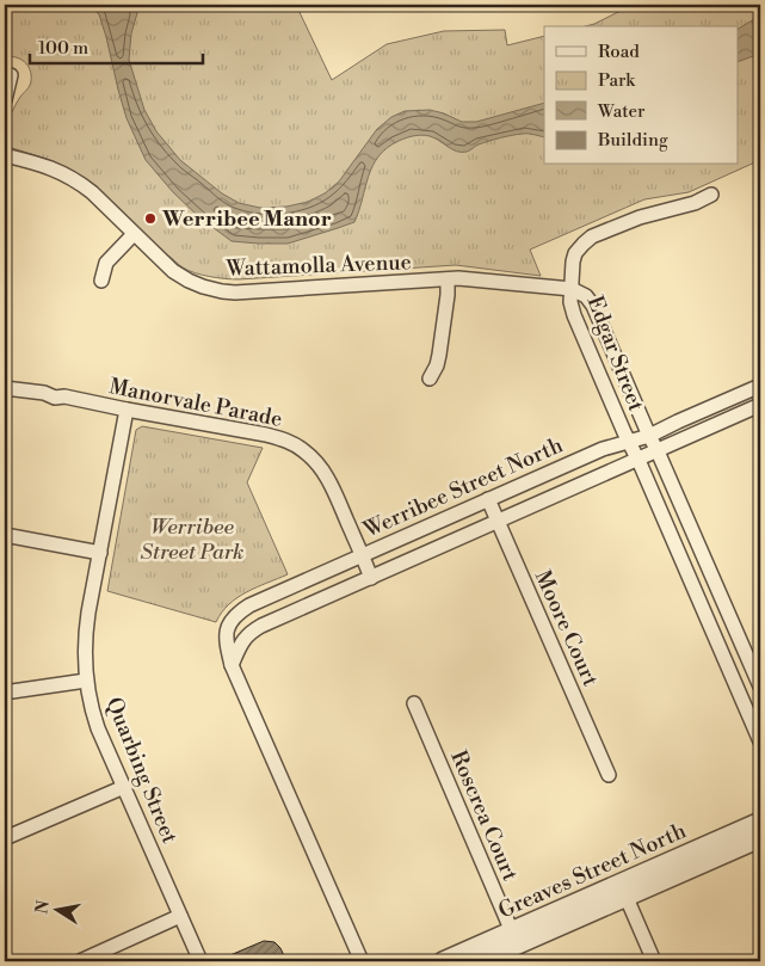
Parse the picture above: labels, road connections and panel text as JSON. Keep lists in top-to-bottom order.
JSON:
{
  "streets": {
    "street": [
      "Wattamolla Avenue",
      "Edgar Street",
      "Manorvale Parade",
      "Werribee Street North",
      "Moore Court",
      "Quarbing Street",
      "Roscrea Court",
      "Greaves Street North"
    ]
  },
  "crossings": [
    ["Wattamolla Avenue", "Edgar Street"],
    ["Edgar Street", "Werribee Street North"],
    ["Manorvale Parade", "Werribee Street North"],
    ["Manorvale Parade", "Quarbing Street"],
    ["Werribee Street North", "Moore Court"],
    ["Roscrea Court", "Greaves Street North"]
  ],
  "parks": ["Werribee Street Park"],
  "places": ["Werribee Manor"],
  "legend": [
    "Road",
    "Park",
    "Water",
    "Building"
  ],
  "scale_bar": "100 m",
  "north": "left"
}
